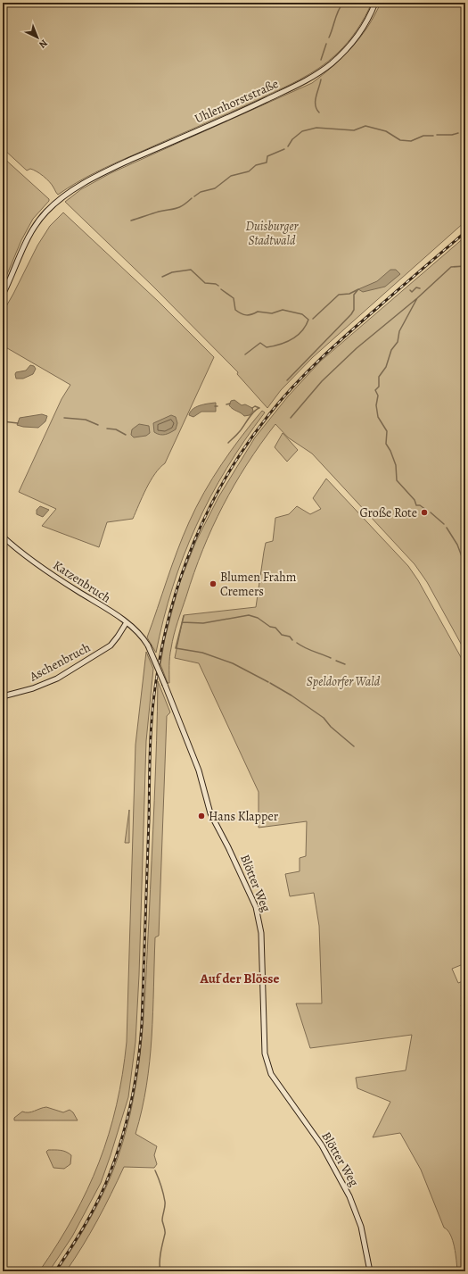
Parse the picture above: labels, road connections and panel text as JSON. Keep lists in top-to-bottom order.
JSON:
{
  "streets": {
    "street": [
      "Uhlenhorststraße",
      "Katzenbruch",
      "Aschenbruch",
      "Blötter Weg"
    ]
  },
  "crossings": [
    ["Katzenbruch", "Aschenbruch"],
    ["Katzenbruch", "Blötter Weg"]
  ],
  "districts": ["Auf der Blösse"],
  "parks": ["Duisburger Stadtwald", "Speldorfer Wald"],
  "places": ["Große Rote", "Blumen Frahm Cremers", "Hans Klapper"],
  "north": "bottom right"
}
